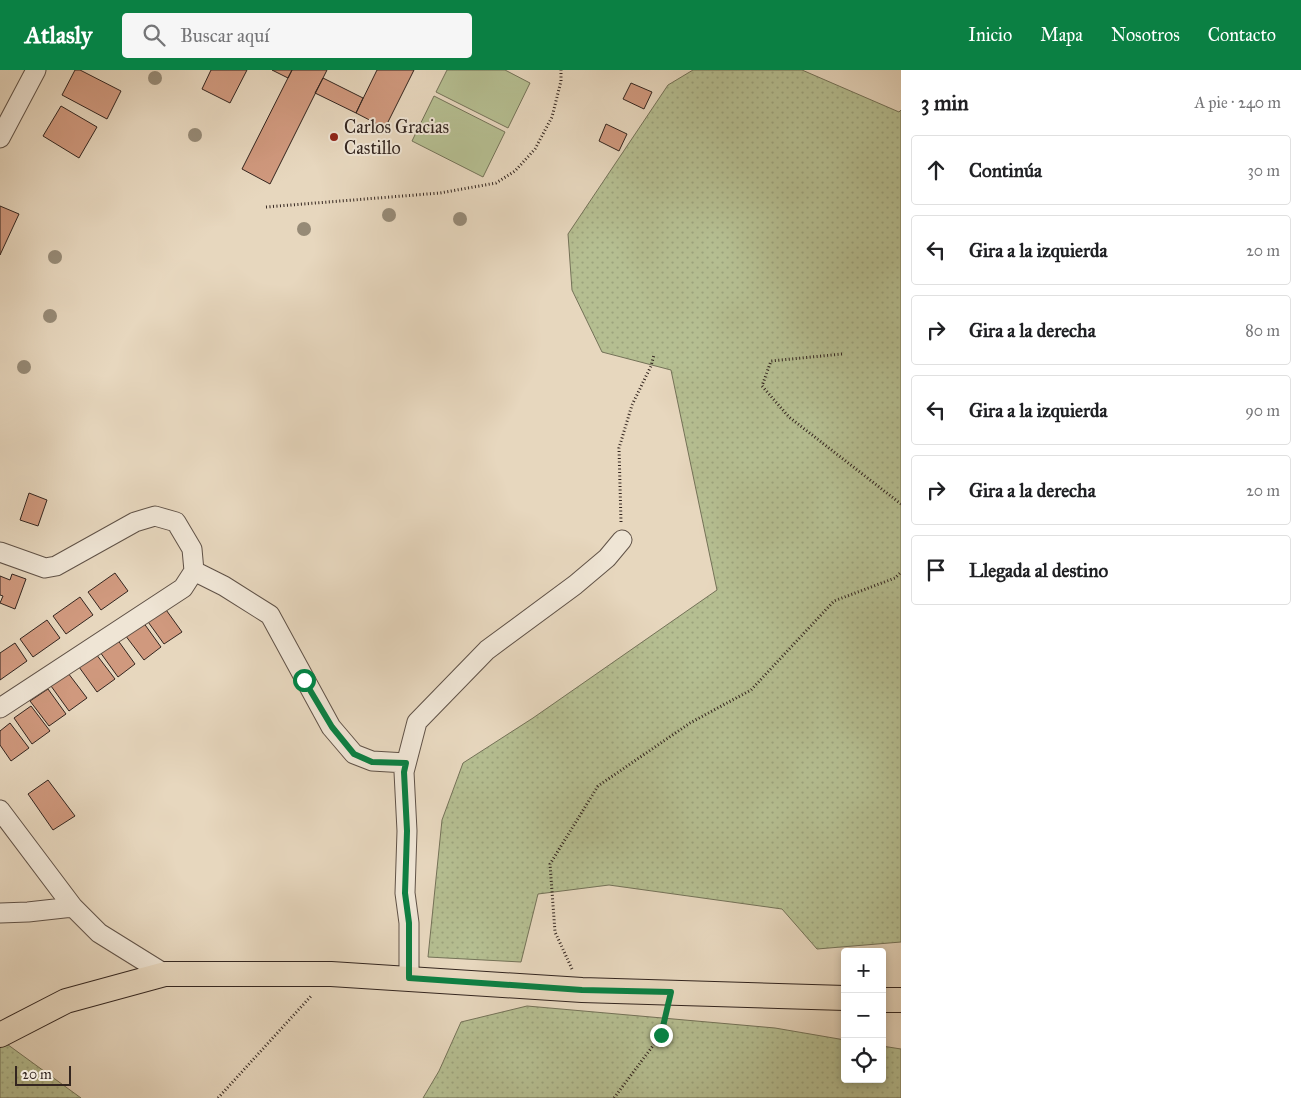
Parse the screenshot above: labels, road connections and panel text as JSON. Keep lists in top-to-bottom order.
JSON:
{
  "places": ["Carlos Gracias Castillo"],
  "scale_bar": "20 m",
  "page": {
    "header": "Atlasly",
    "search": "Buscar aquí",
    "nav": [
      "Inicio",
      "Mapa",
      "Nosotros",
      "Contacto"
    ],
    "heading": ["3 min", "A pie · 240 m"],
    "list": [
      ["Continúa", "30 m"],
      ["Gira a la izquierda", "20 m"],
      ["Gira a la derecha", "80 m"],
      ["Gira a la izquierda", "90 m"],
      ["Gira a la derecha", "20 m"],
      "Llegada al destino"
    ],
    "map_buttons": ["+", "−"],
    "scale": "20 m"
  }
}
